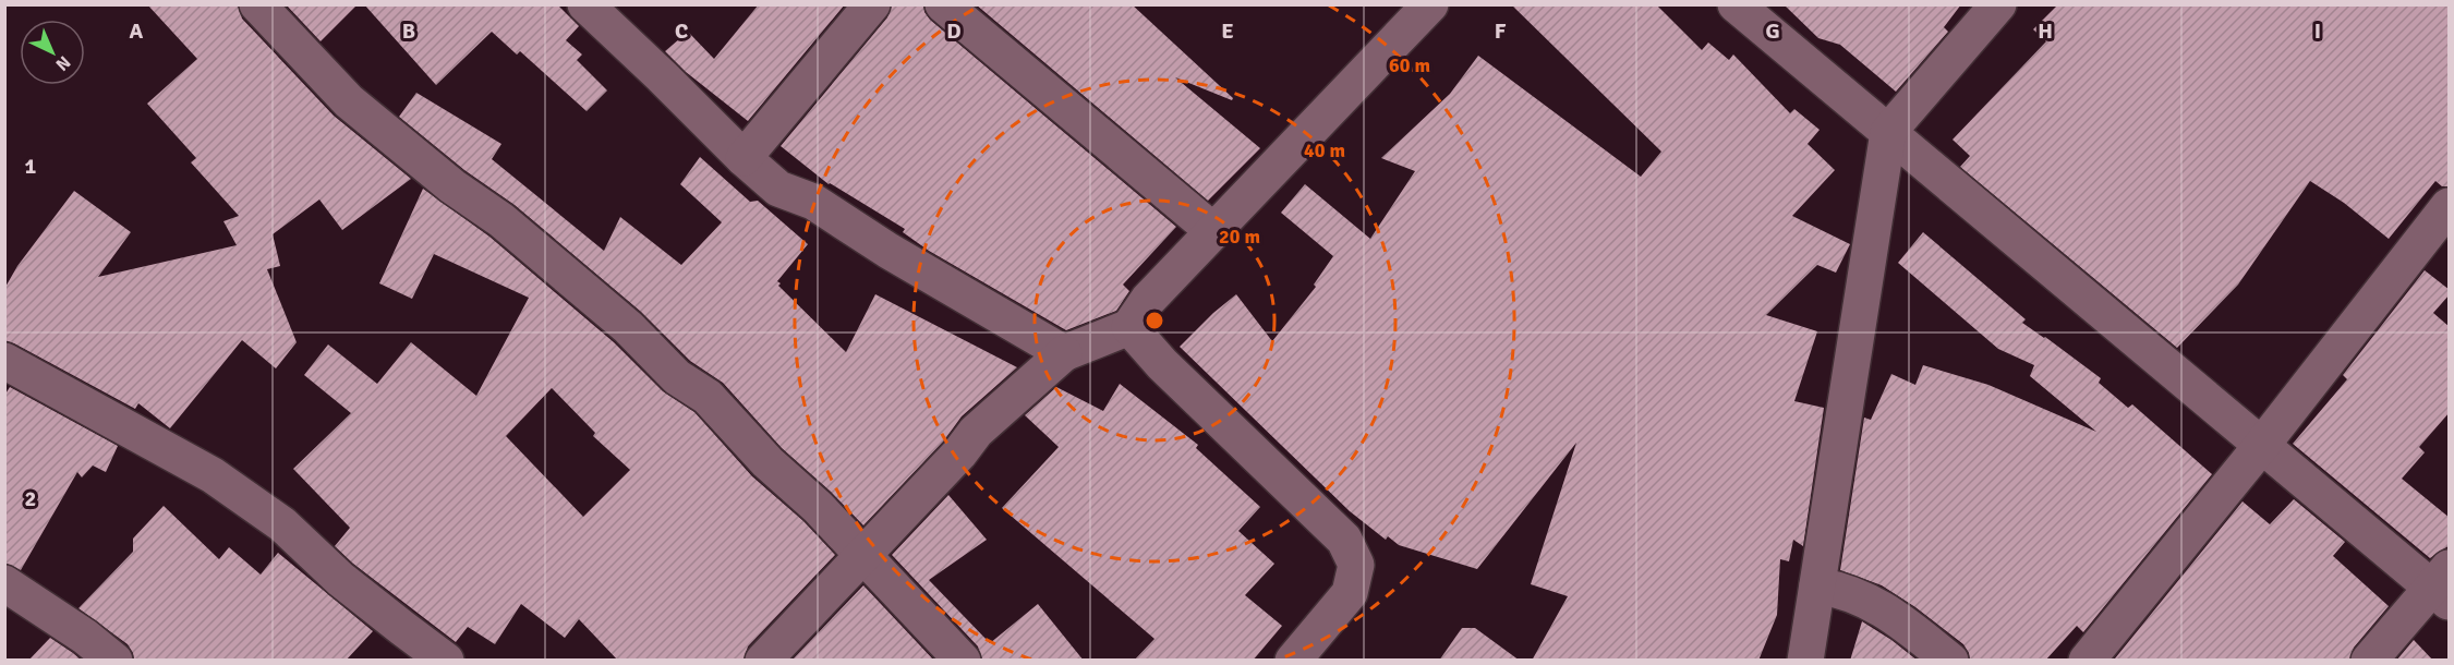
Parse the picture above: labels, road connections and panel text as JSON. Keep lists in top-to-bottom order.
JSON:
{
  "north": "bottom right",
  "grid": {
    "columns": [
      "A",
      "B",
      "C",
      "D",
      "E",
      "F",
      "G",
      "H",
      "I"
    ],
    "rows": ["1", "2"]
  },
  "rings": ["60 m", "40 m", "20 m"]
}
